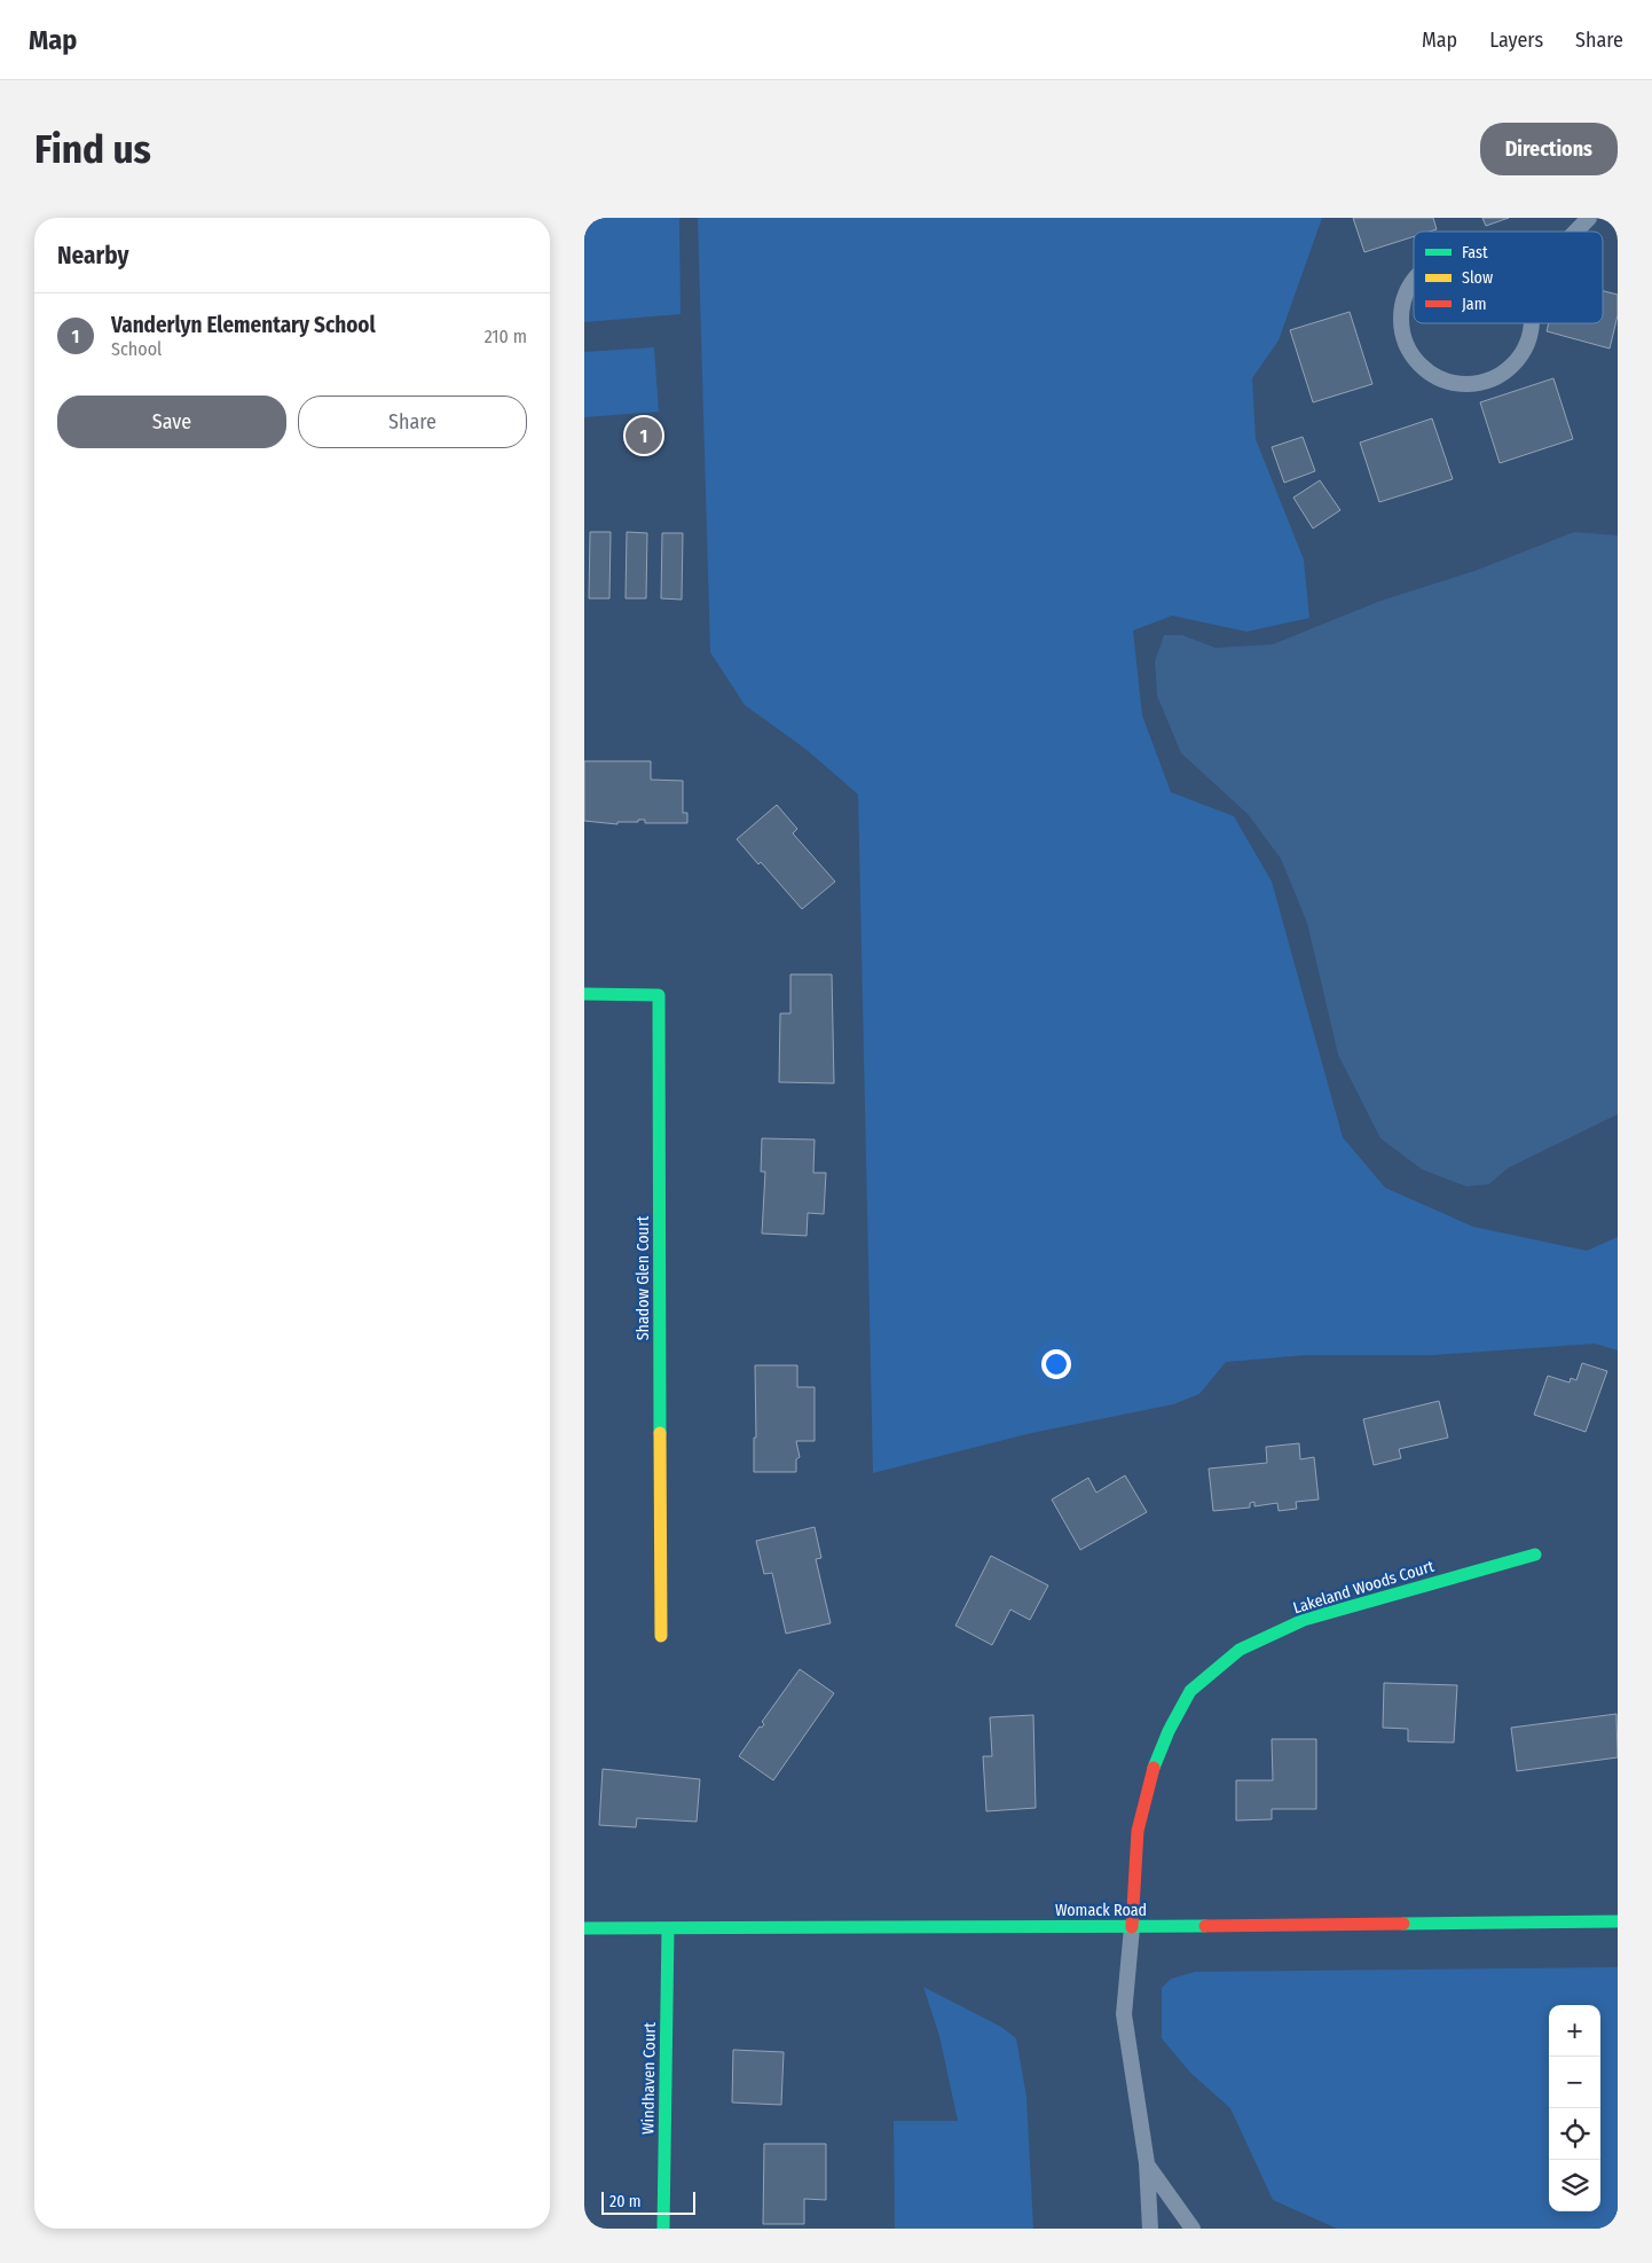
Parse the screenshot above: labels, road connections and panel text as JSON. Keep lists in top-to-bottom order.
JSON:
{
  "streets": {
    "street": [
      "Shadow Glen Court",
      "Lakeland Woods Court",
      "Womack Road",
      "Windhaven Court"
    ]
  },
  "crossings": [
    ["Lakeland Woods Court", "Womack Road"],
    ["Womack Road", "Windhaven Court"]
  ],
  "legend": ["Fast", "Slow", "Jam"],
  "scale_bar": "20 m",
  "page": {
    "header": "Map",
    "nav": ["Map", "Layers", "Share"],
    "buttons": [
      "Directions",
      ["Save", "Share"]
    ],
    "title": "Find us",
    "heading": "Nearby",
    "list": [
      {
        "mark": "1",
        "name": "Vanderlyn Elementary School",
        "note": "School",
        "value": "210 m"
      }
    ],
    "pins": "1",
    "map_buttons": ["+", "−"],
    "scale": "20 m"
  }
}
